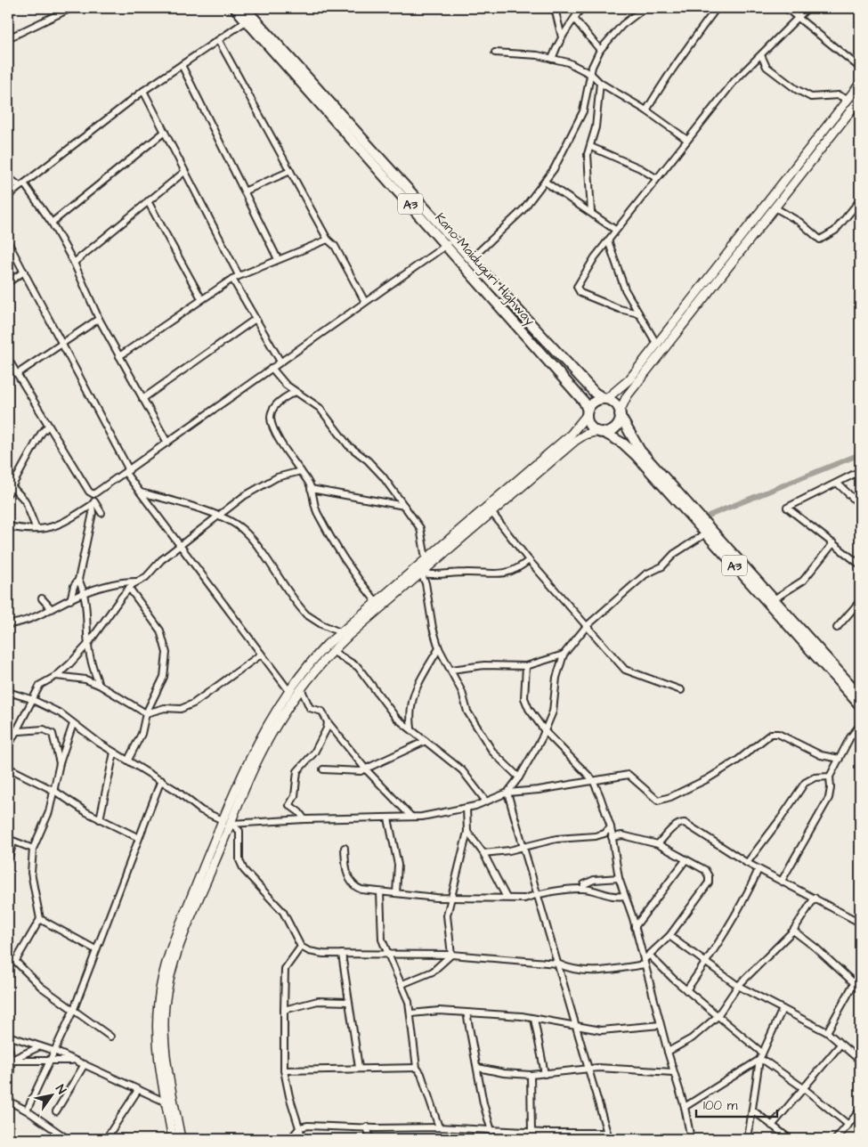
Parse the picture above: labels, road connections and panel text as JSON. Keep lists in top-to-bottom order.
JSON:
{
  "streets": {
    "highway": ["A3", "Kano-Maiduguri Highway"]
  },
  "crossings": [
    ["A3", "Kano-Maiduguri Highway"]
  ],
  "scale_bar": "100 m",
  "north": "top right"
}
